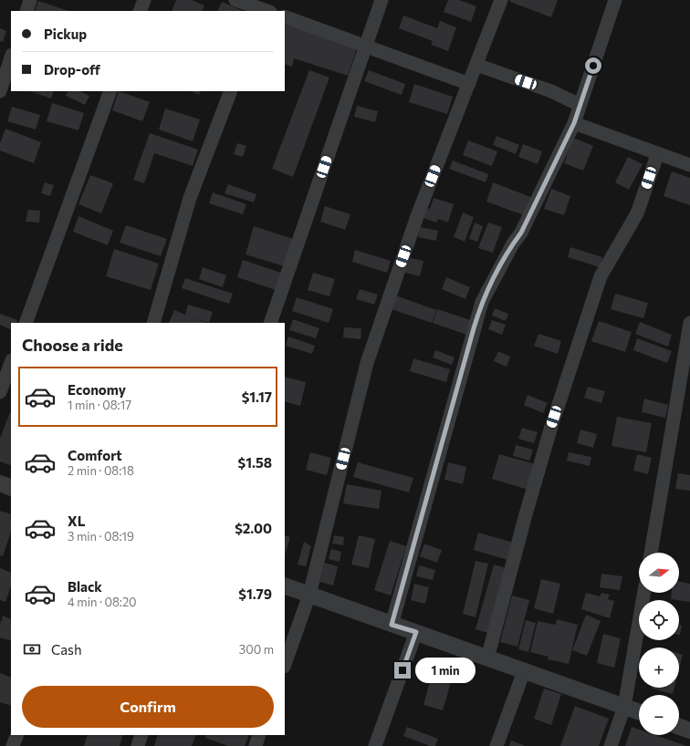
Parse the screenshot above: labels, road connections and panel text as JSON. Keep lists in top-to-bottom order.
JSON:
{
  "north": "right",
  "page": {
    "banner": ["Pickup", "Drop-off"],
    "heading": "Choose a ride",
    "list": [
      {
        "name": "Economy",
        "note": "1 min · 08:17",
        "value": "$1.17"
      },
      {
        "name": "Comfort",
        "note": "2 min · 08:18",
        "value": "$1.58"
      },
      {
        "name": "XL",
        "note": "3 min · 08:19",
        "value": "$2.00"
      },
      {
        "name": "Black",
        "note": "4 min · 08:20",
        "value": "$1.79"
      }
    ],
    "map_buttons": ["+", "−"],
    "pay": ["Cash", "300 m"],
    "bubble": "1 min",
    "buttons": "Confirm"
  }
}
